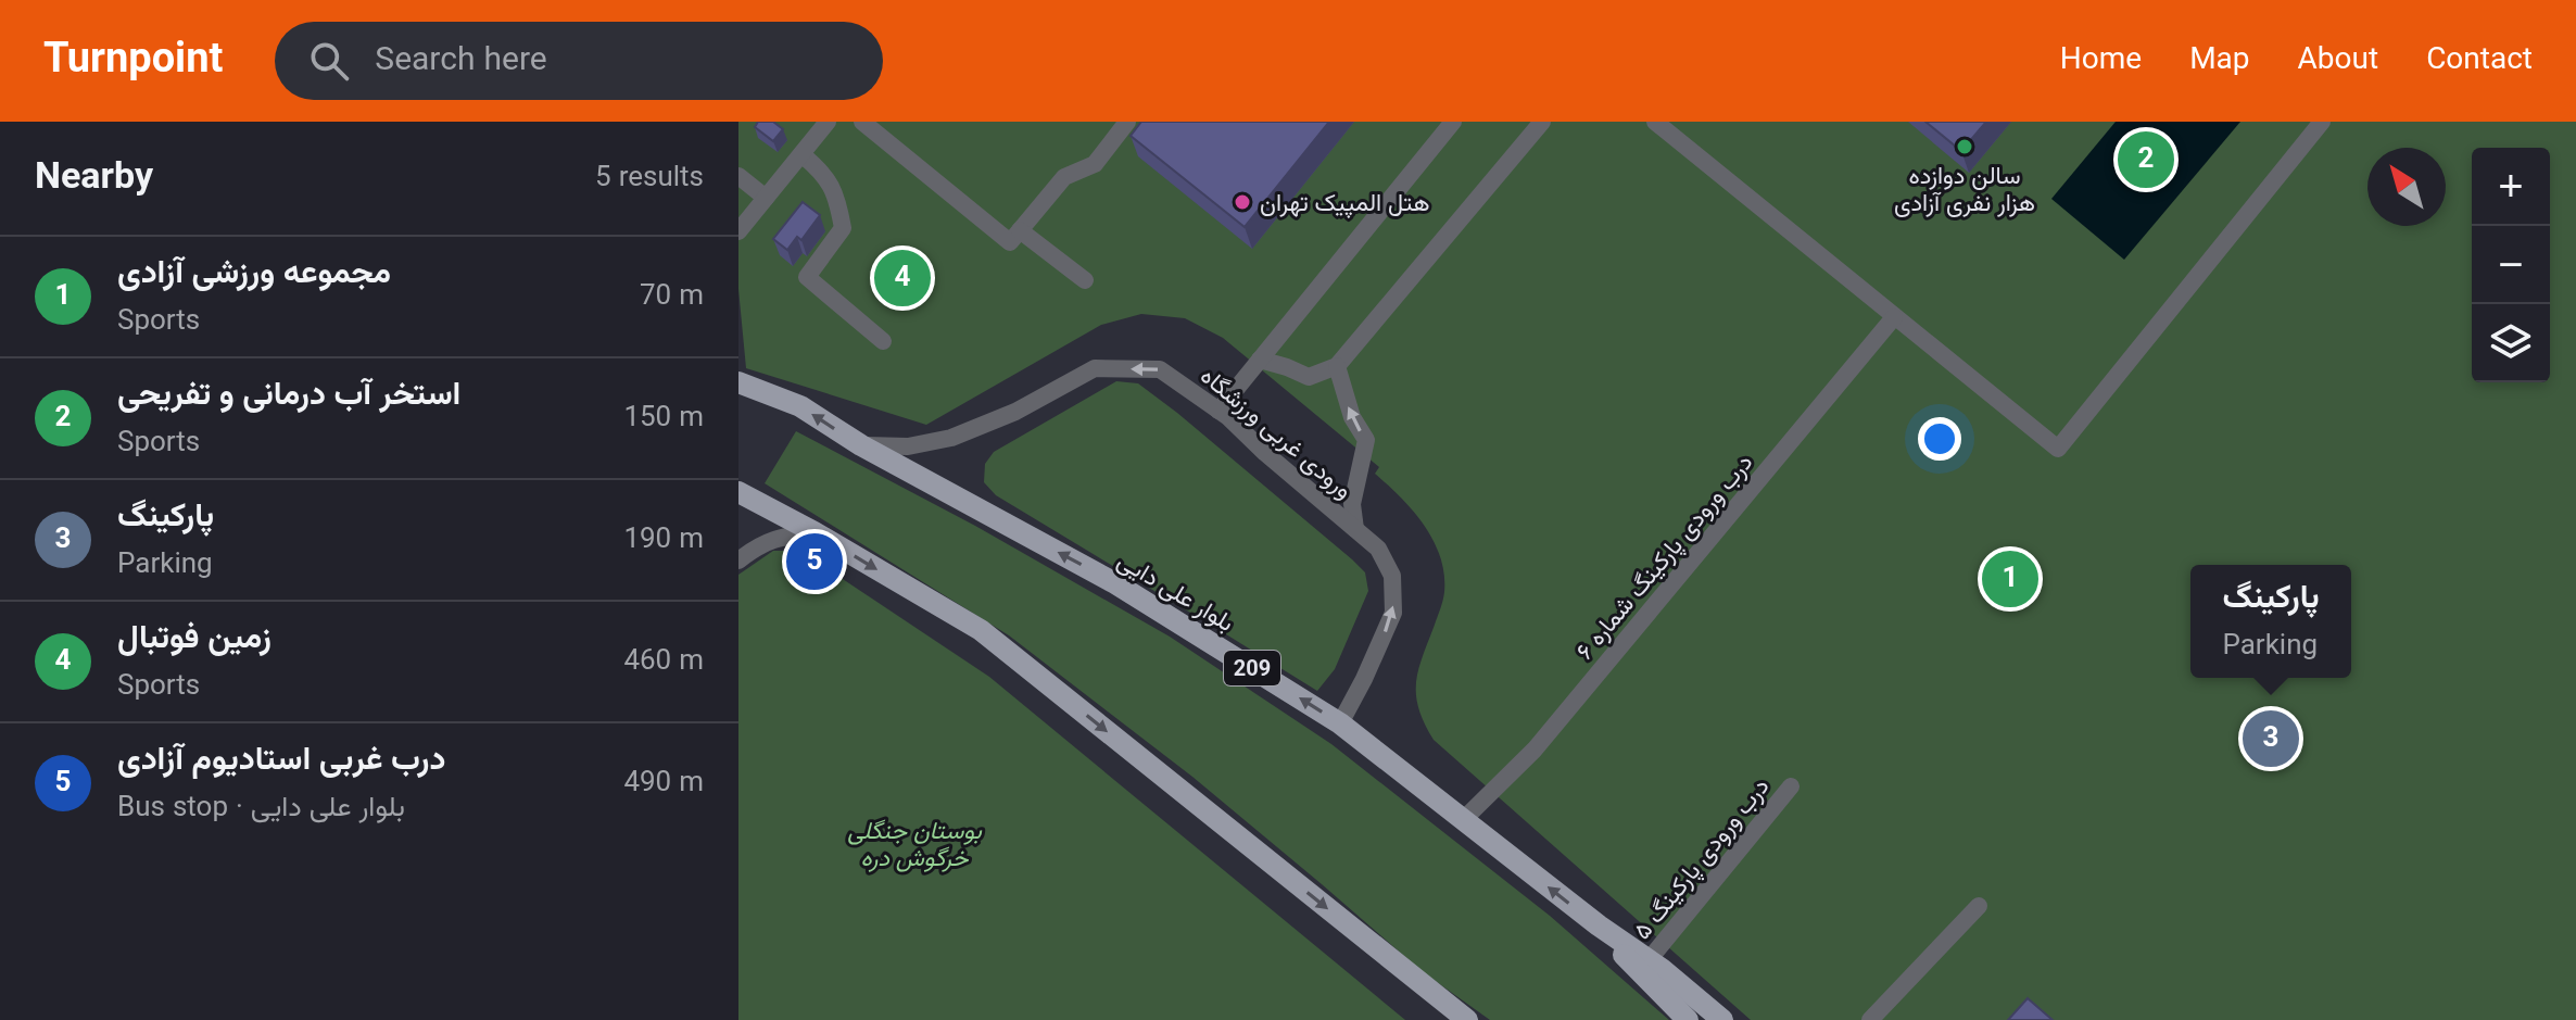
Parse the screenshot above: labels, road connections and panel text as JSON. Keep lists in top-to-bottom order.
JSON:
{
  "streets": {
    "main road": ["بلوار علی دایی", "209"],
    "street": ["ورودی غربی ورزشگاه", "درب ورودی پارکینگ شماره ۶", "درب ورودی پارکینگ ۵"]
  },
  "crossings": [
    ["ورودی غربی ورزشگاه", "بلوار علی دایی"],
    ["درب ورودی پارکینگ شماره ۶", "بلوار علی دایی"],
    ["بلوار علی دایی", "درب ورودی پارکینگ ۵"]
  ],
  "parks": ["بوستان جنگلی خرگوش دره"],
  "places": ["سالن دوازده هزار نفری آزادی", "هتل المپیک تهران"],
  "north": "top left",
  "page": {
    "header": "Turnpoint",
    "search": "Search here",
    "nav": [
      "Home",
      "Map",
      "About",
      "Contact"
    ],
    "heading": ["Nearby", "5 results"],
    "pins": [
      "2",
      "4",
      "5",
      "1",
      "3"
    ],
    "map_buttons": ["+", "−"],
    "list": [
      {
        "mark": "1",
        "name": "مجموعه ورزشی آزادی",
        "note": "Sports",
        "value": "70 m"
      },
      {
        "mark": "2",
        "name": "استخر آب درمانی و تفریحی",
        "note": "Sports",
        "value": "150 m"
      },
      {
        "mark": "3",
        "name": "پارکینگ",
        "note": "Parking",
        "value": "190 m"
      },
      {
        "mark": "4",
        "name": "زمین فوتبال",
        "note": "Sports",
        "value": "460 m"
      },
      {
        "mark": "5",
        "name": "درب غربی استادیوم آزادی",
        "note": "Bus stop · بلوار علی دایی",
        "value": "490 m"
      }
    ],
    "popup": ["پارکینگ", "Parking"]
  }
}
